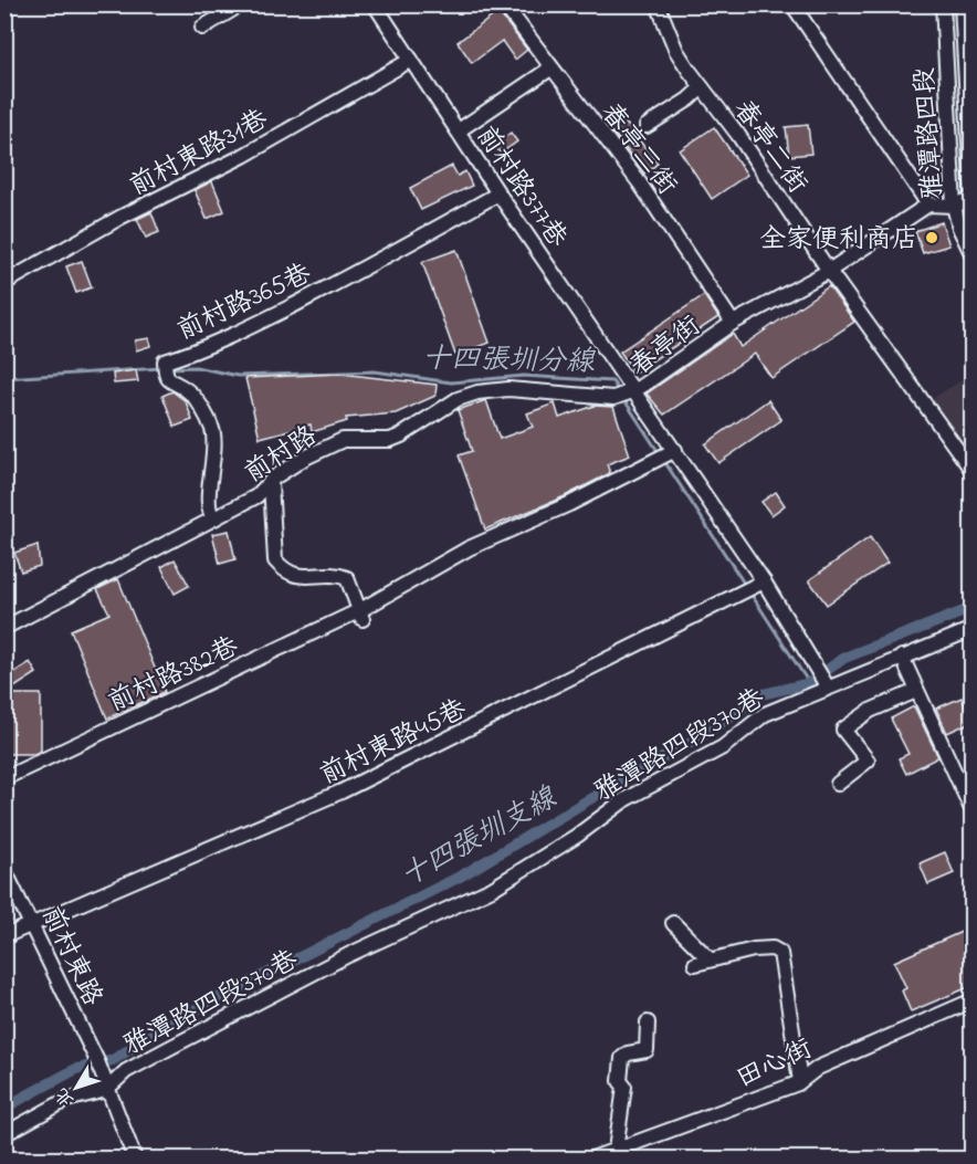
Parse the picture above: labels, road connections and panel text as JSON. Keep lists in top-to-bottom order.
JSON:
{
  "streets": {
    "street": [
      "雅潭路四段",
      "春亭二街",
      "春亭三街",
      "前村東路31巷",
      "前村路377巷",
      "前村路365巷",
      "春亭街",
      "前村路",
      "前村路382巷",
      "前村東路45巷",
      "雅潭路四段370巷",
      "前村東路",
      "田心街"
    ]
  },
  "crossings": [
    ["春亭二街", "春亭街"],
    ["春亭三街", "春亭街"],
    ["前村東路31巷", "前村路377巷"],
    ["前村路377巷", "前村路365巷"],
    ["前村路377巷", "春亭街"],
    ["前村路377巷", "前村路"],
    ["前村路365巷", "前村路"],
    ["春亭街", "前村路"],
    ["春亭街", "前村路382巷"],
    ["春亭街", "前村東路45巷"],
    ["春亭街", "雅潭路四段370巷"],
    ["前村東路45巷", "前村東路"],
    ["雅潭路四段370巷", "前村東路"]
  ],
  "water": ["十四張圳分線", "十四張圳支線"],
  "places": ["全家便利商店"],
  "north": "bottom left"
}
